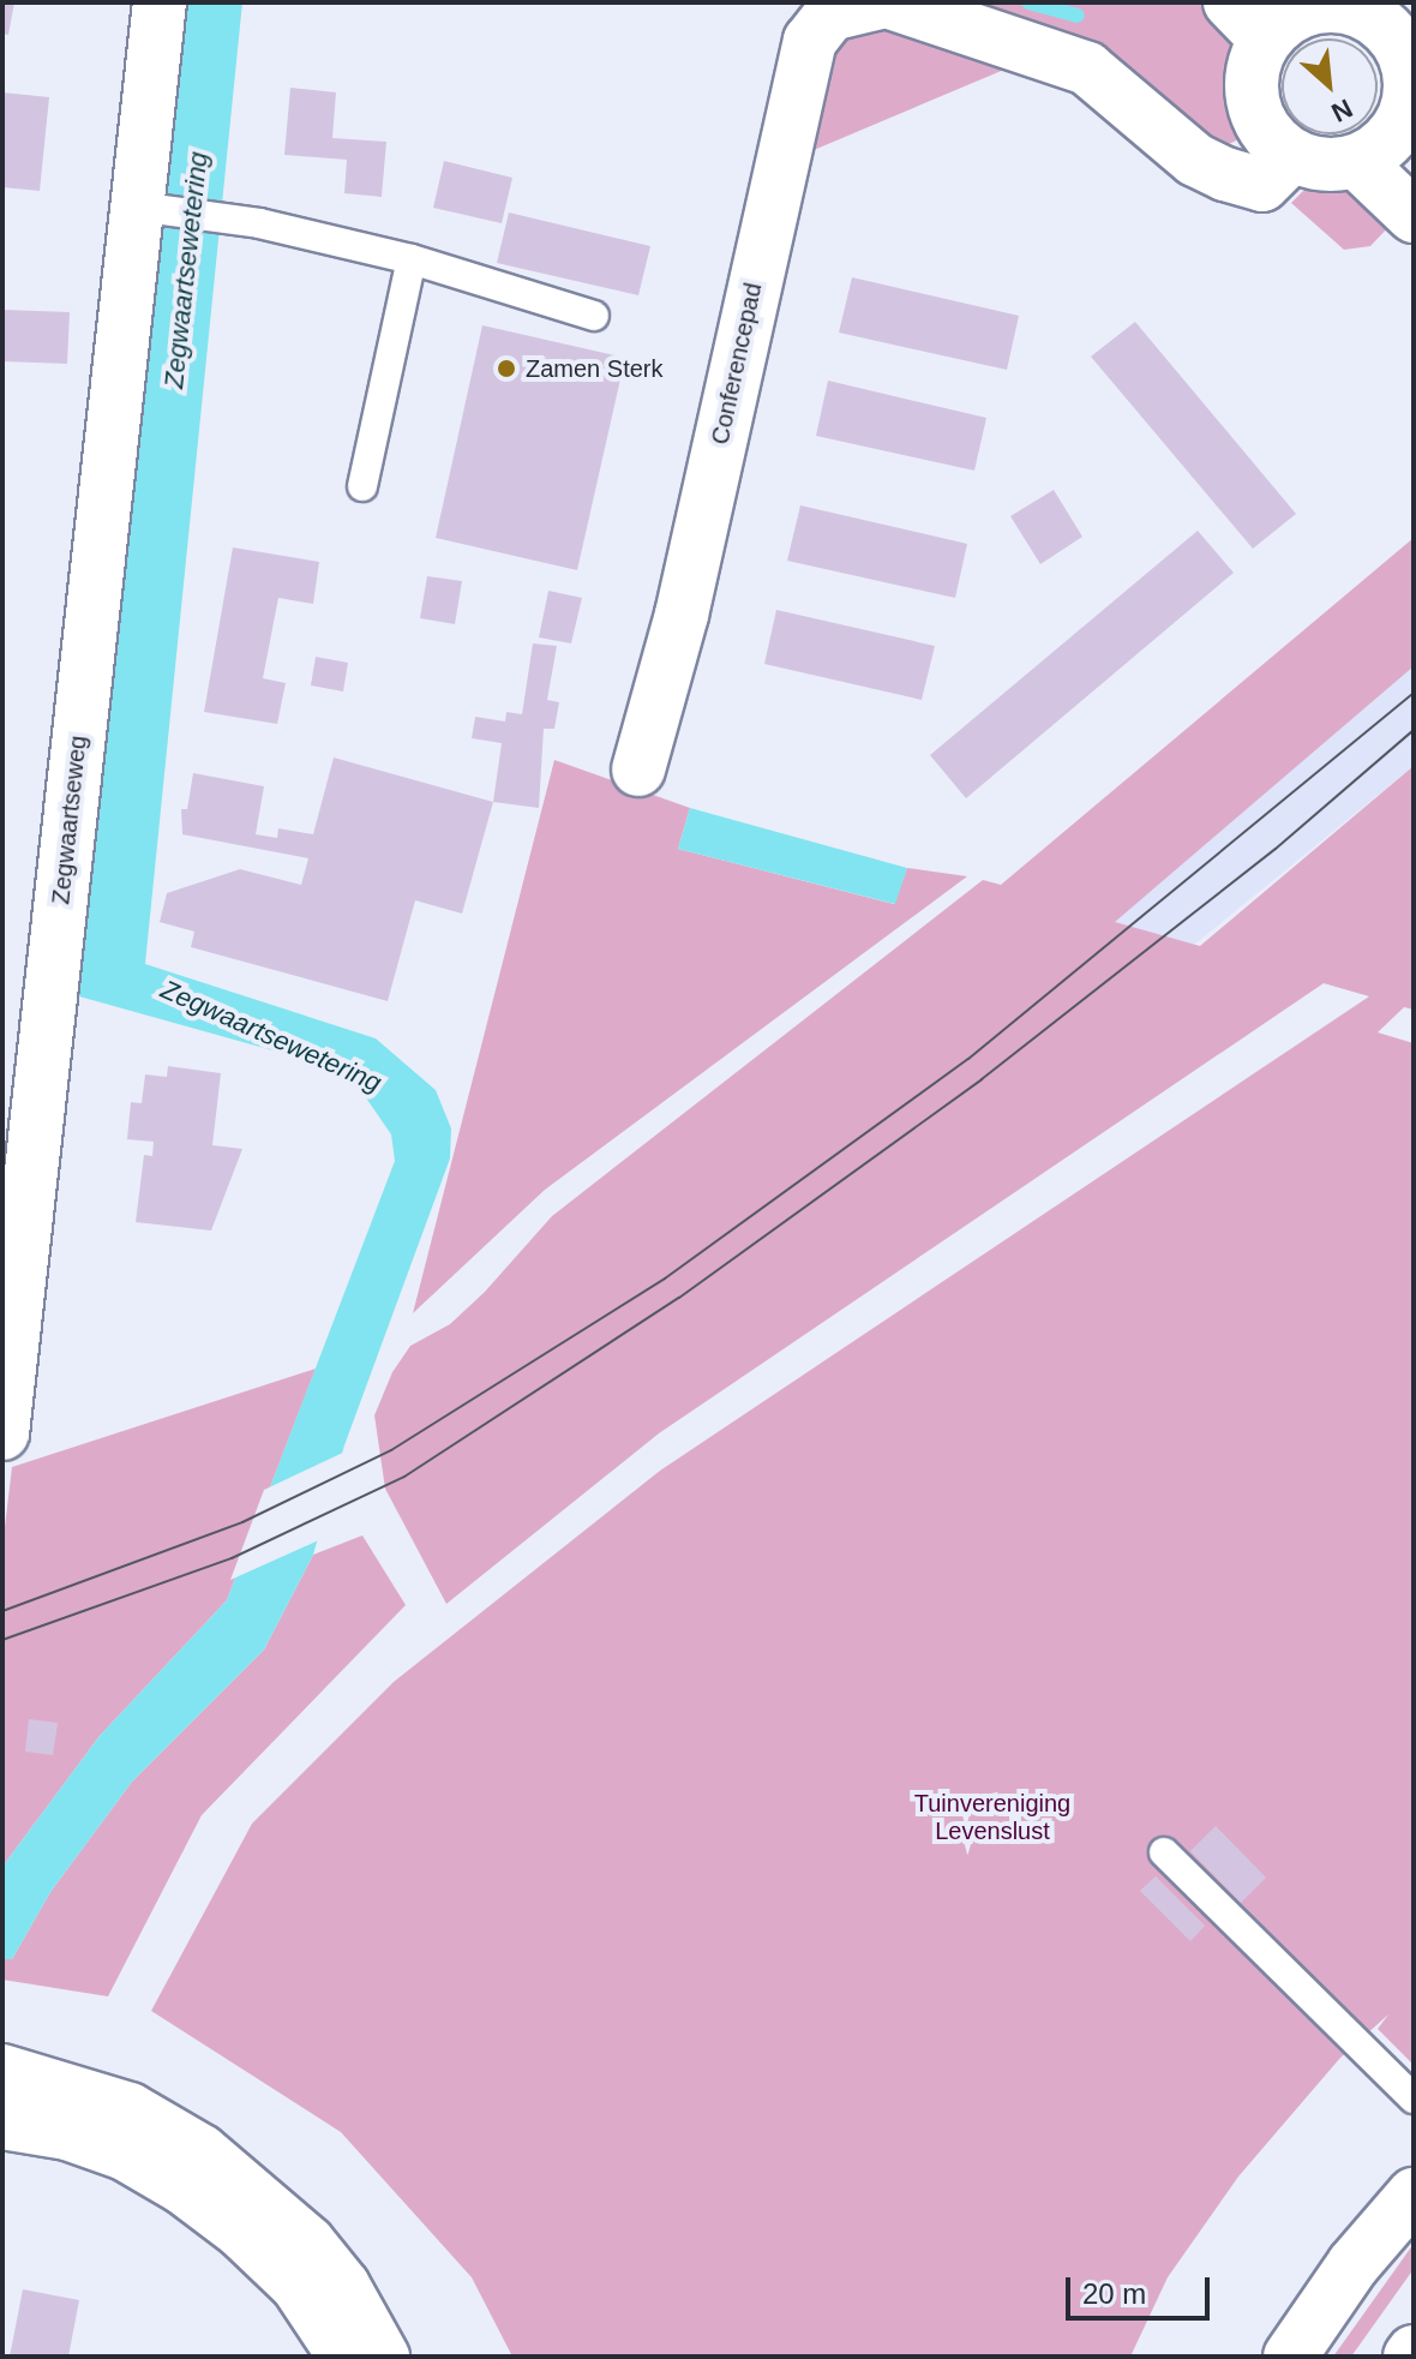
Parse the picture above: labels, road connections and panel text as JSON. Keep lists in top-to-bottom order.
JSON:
{
  "streets": {
    "street": ["Conferencepad", "Zegwaartseweg"]
  },
  "water": ["Zegwaartsewetering"],
  "parks": ["Tuinvereniging Levenslust"],
  "places": ["Zamen Sterk"],
  "scale_bar": "20 m",
  "north": "bottom right"
}
